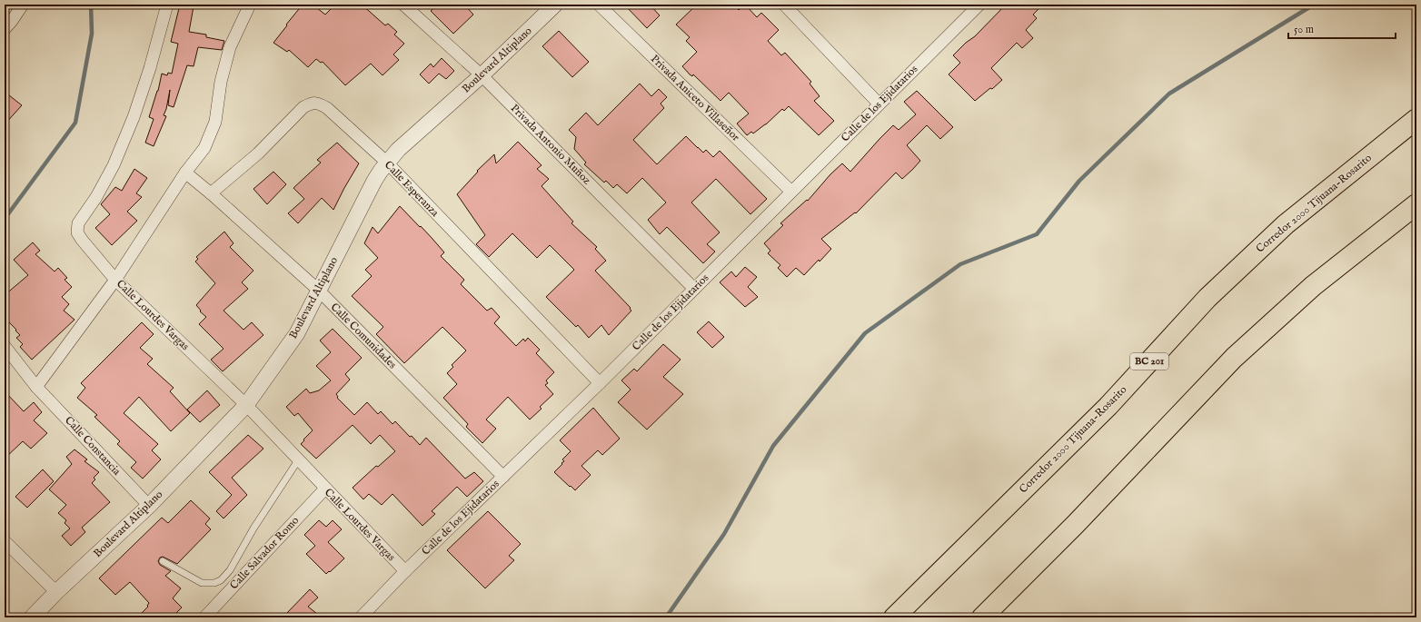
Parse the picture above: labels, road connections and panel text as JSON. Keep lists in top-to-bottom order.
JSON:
{
  "streets": {
    "highway": ["Corredor 2000 Tijuana-Rosarito", "BC 201"],
    "street": [
      "Boulevard Altiplano",
      "Privada Aniceto Villaseñor",
      "Calle de los Ejidatarios",
      "Privada Antonio Muñoz",
      "Calle Esperanza",
      "Calle Lourdes Vargas",
      "Calle Comunidades",
      "Calle Constancia",
      "Calle Salvador Romo"
    ]
  },
  "crossings": [
    ["Boulevard Altiplano", "Privada Antonio Muñoz"],
    ["Boulevard Altiplano", "Calle Esperanza"],
    ["Boulevard Altiplano", "Calle Lourdes Vargas"],
    ["Boulevard Altiplano", "Calle Comunidades"],
    ["Boulevard Altiplano", "Calle Constancia"],
    ["Privada Aniceto Villaseñor", "Calle de los Ejidatarios"],
    ["Calle de los Ejidatarios", "Privada Antonio Muñoz"],
    ["Calle de los Ejidatarios", "Calle Esperanza"],
    ["Calle de los Ejidatarios", "Calle Lourdes Vargas"],
    ["Calle de los Ejidatarios", "Calle Comunidades"],
    ["Calle Esperanza", "Calle Comunidades"],
    ["Calle Lourdes Vargas", "Calle Salvador Romo"]
  ],
  "scale_bar": "50 m"
}
